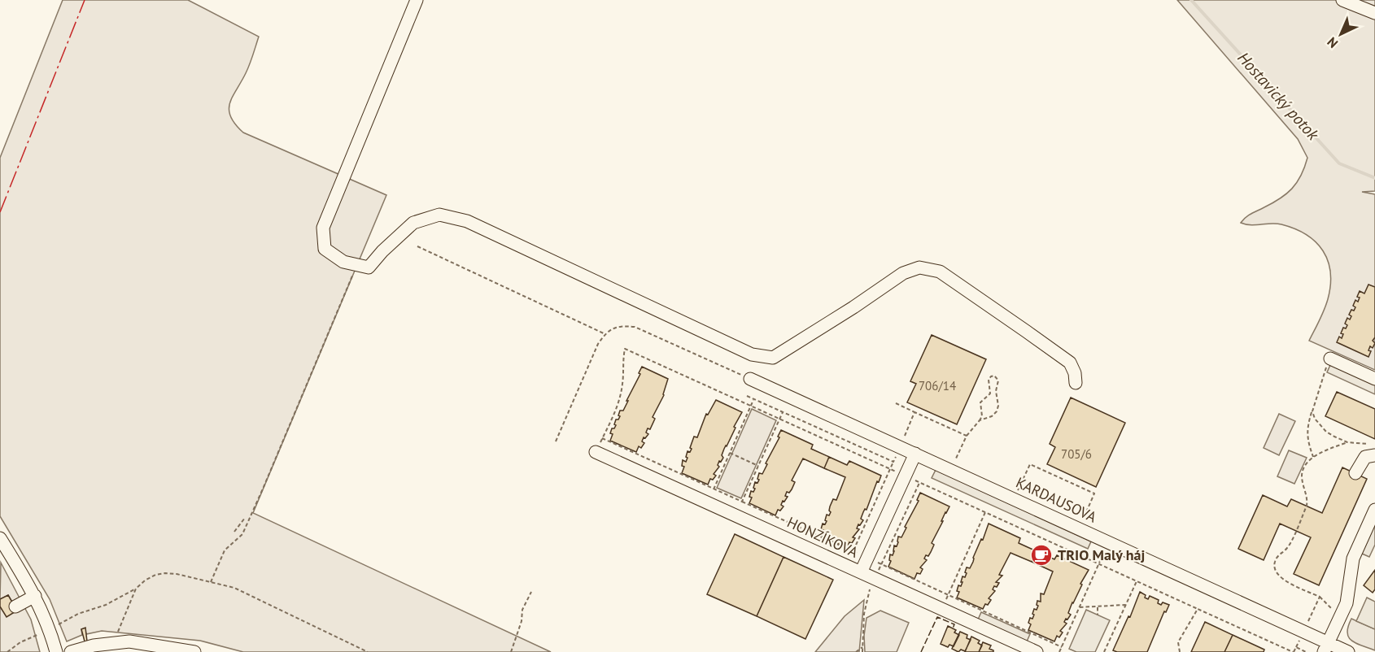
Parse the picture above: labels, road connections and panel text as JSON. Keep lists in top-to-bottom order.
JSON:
{
  "streets": {
    "street": ["KARDAUSOVA", "HONZÍKOVA"]
  },
  "water": ["Hostavický potok"],
  "places": {
    "cafe": ["TRIO Malý háj"]
  },
  "house_numbers": ["706/14", "705/6"],
  "north": "bottom left"
}
